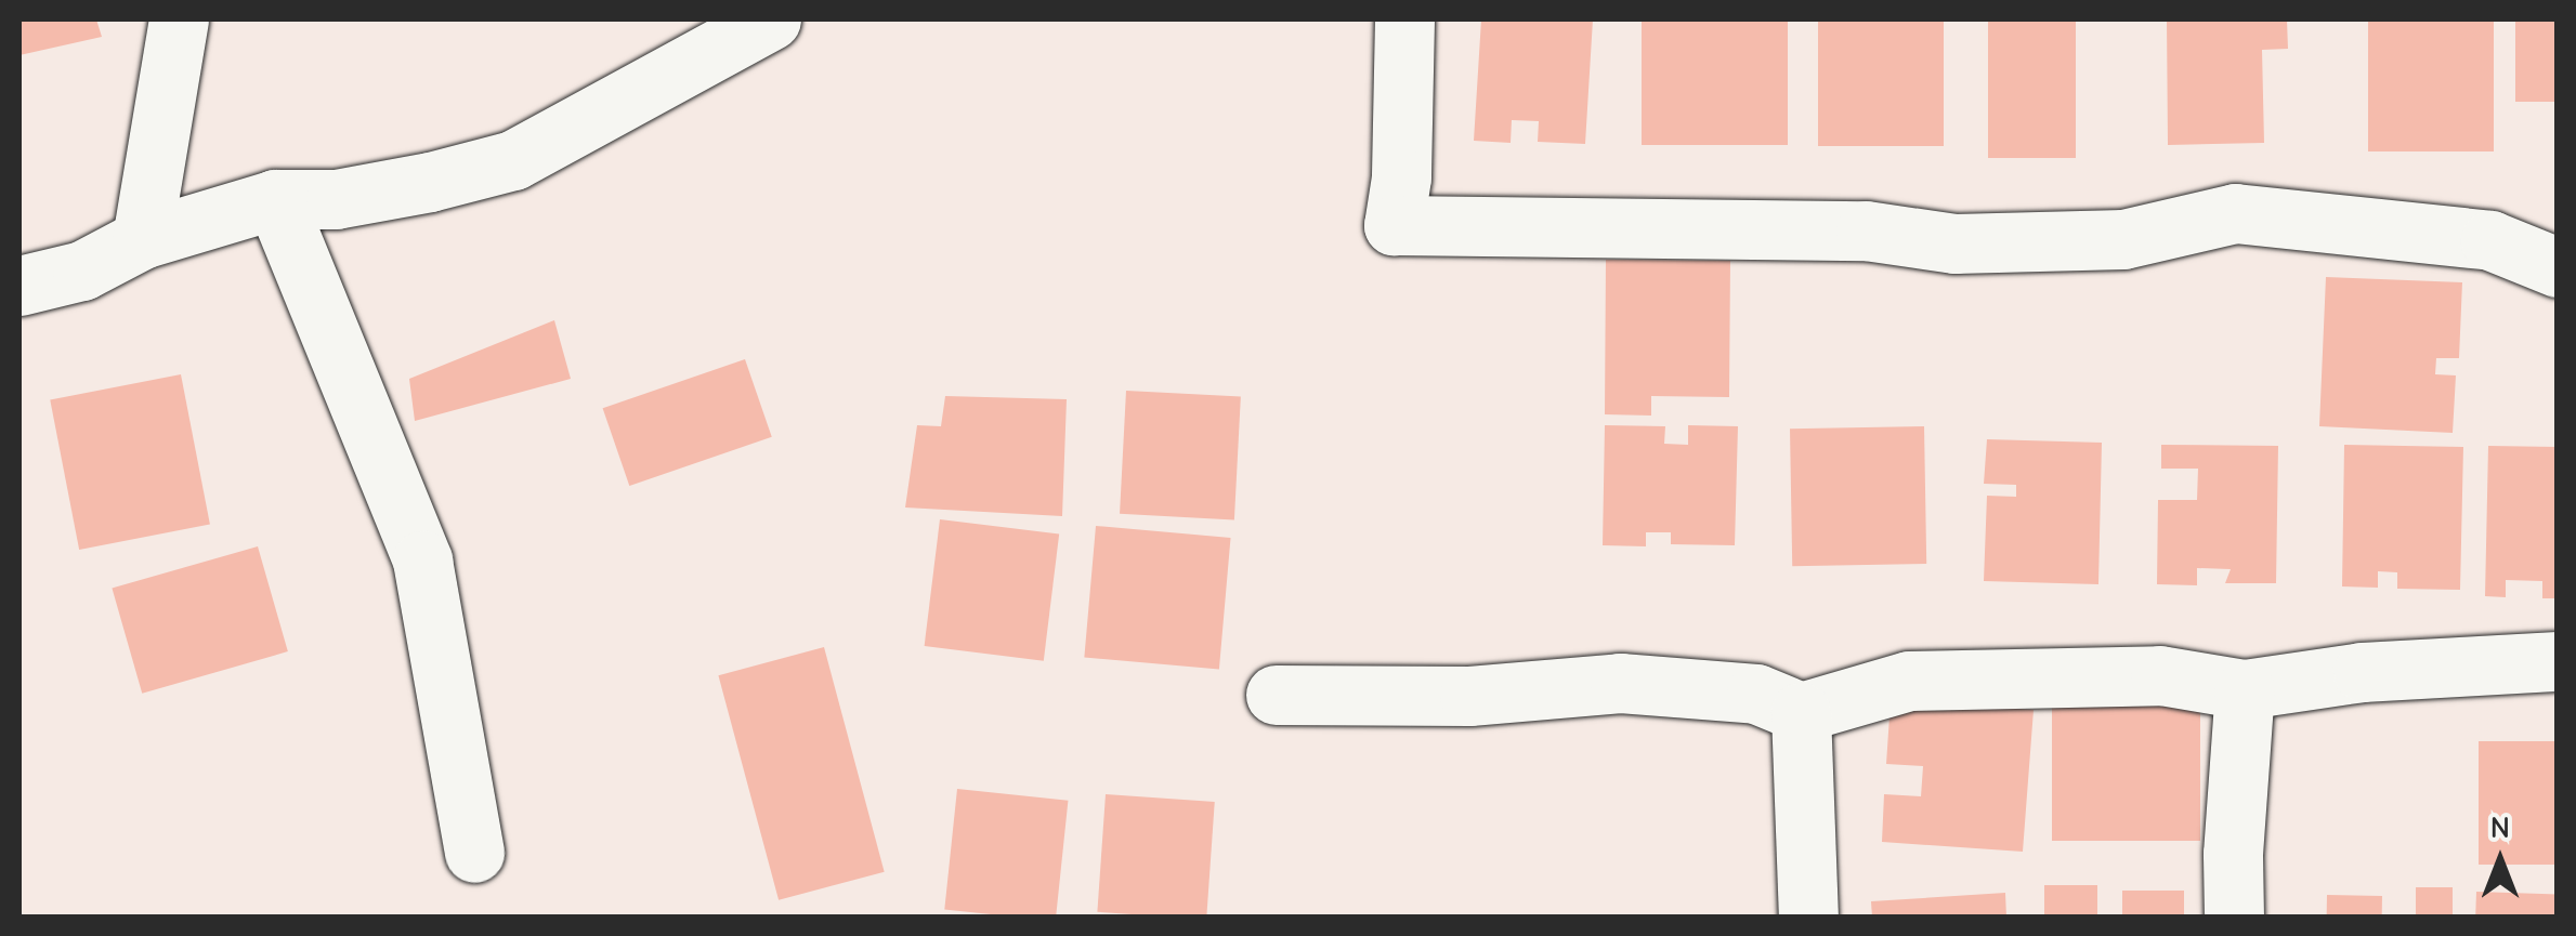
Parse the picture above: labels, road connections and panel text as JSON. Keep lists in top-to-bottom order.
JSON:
{
  "north": "top"
}
